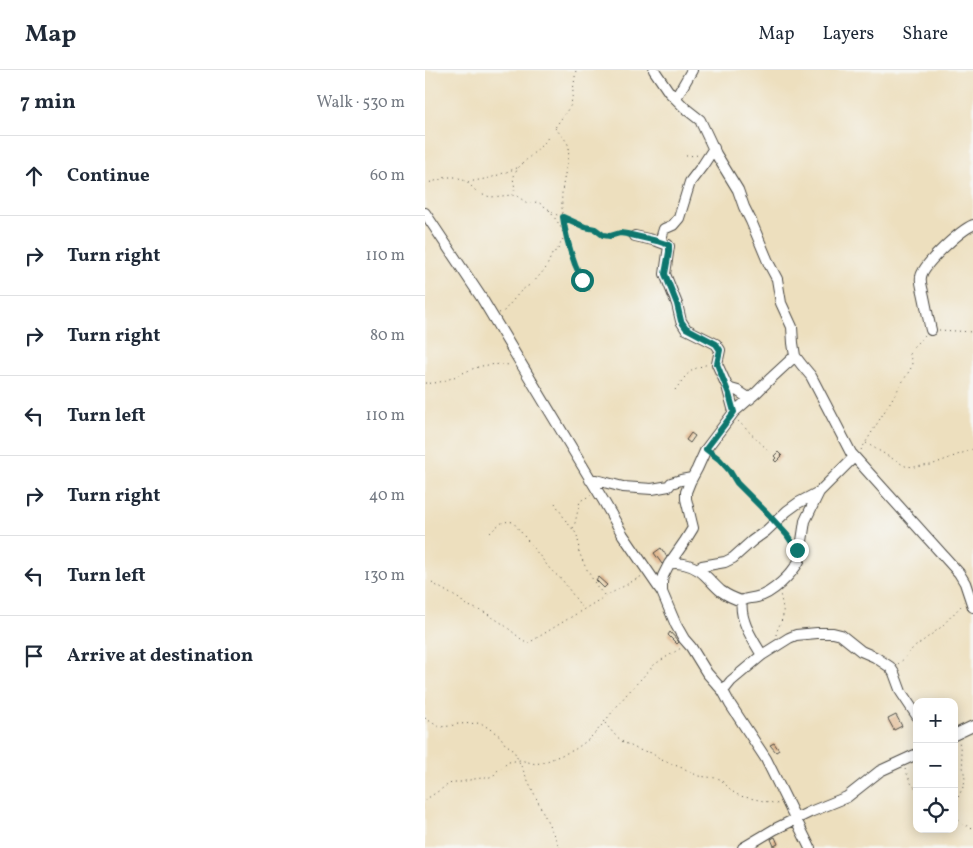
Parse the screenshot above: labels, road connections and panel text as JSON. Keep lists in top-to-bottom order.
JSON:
{
  "page": {
    "header": "Map",
    "nav": ["Map", "Layers", "Share"],
    "heading": ["7 min", "Walk · 530 m"],
    "list": [
      ["Continue", "60 m"],
      ["Turn right", "110 m"],
      ["Turn right", "80 m"],
      ["Turn left", "110 m"],
      ["Turn right", "40 m"],
      ["Turn left", "130 m"],
      "Arrive at destination"
    ],
    "map_buttons": ["+", "−"]
  }
}
